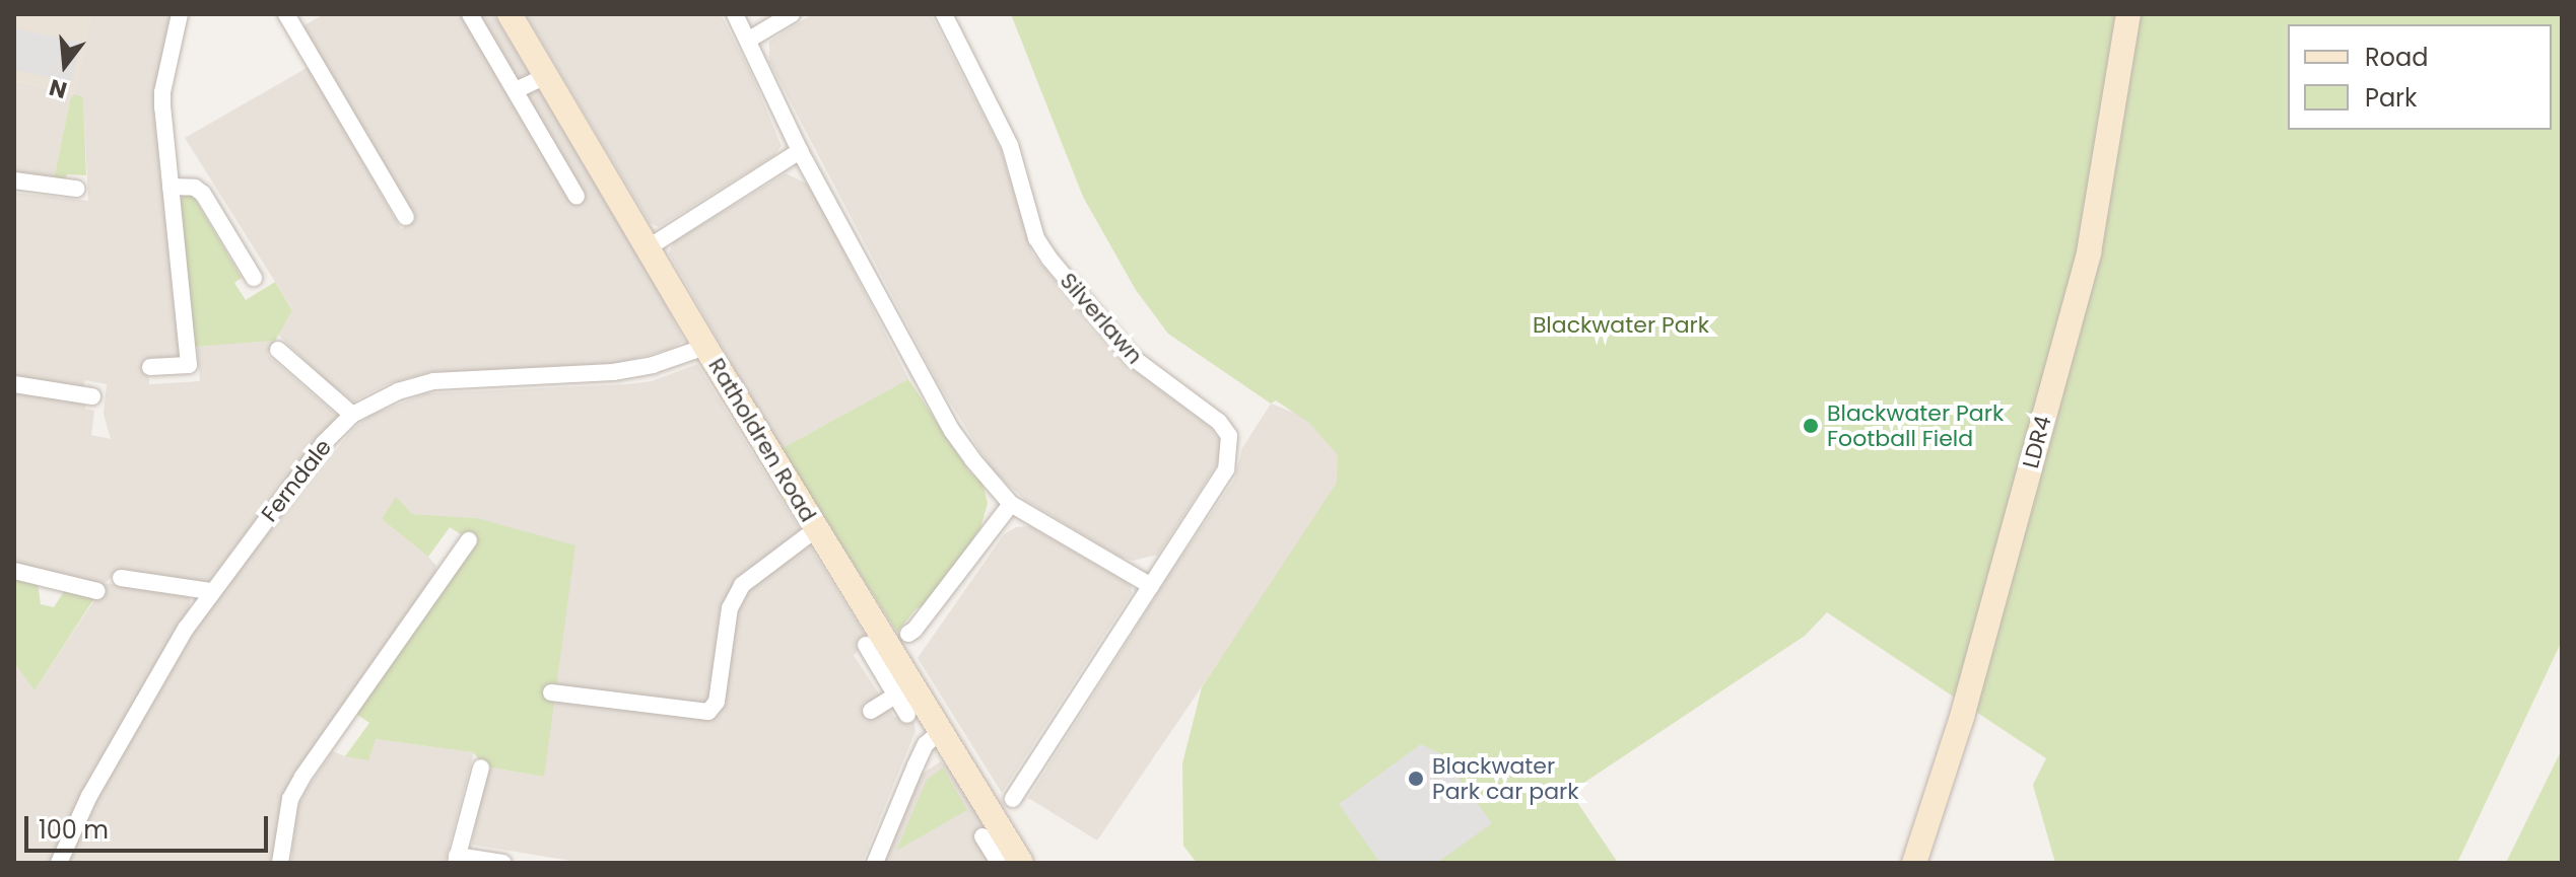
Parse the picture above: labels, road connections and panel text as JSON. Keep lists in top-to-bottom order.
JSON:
{
  "streets": {
    "street": [
      "Silverlawn",
      "Ratholdren Road",
      "LDR4",
      "Ferndale"
    ]
  },
  "crossings": [
    ["Ratholdren Road", "Ferndale"]
  ],
  "parks": ["Blackwater Park"],
  "places": ["Blackwater Park Football Field", "Blackwater Park car park"],
  "legend": ["Road", "Park"],
  "scale_bar": "100 m",
  "north": "bottom"
}
